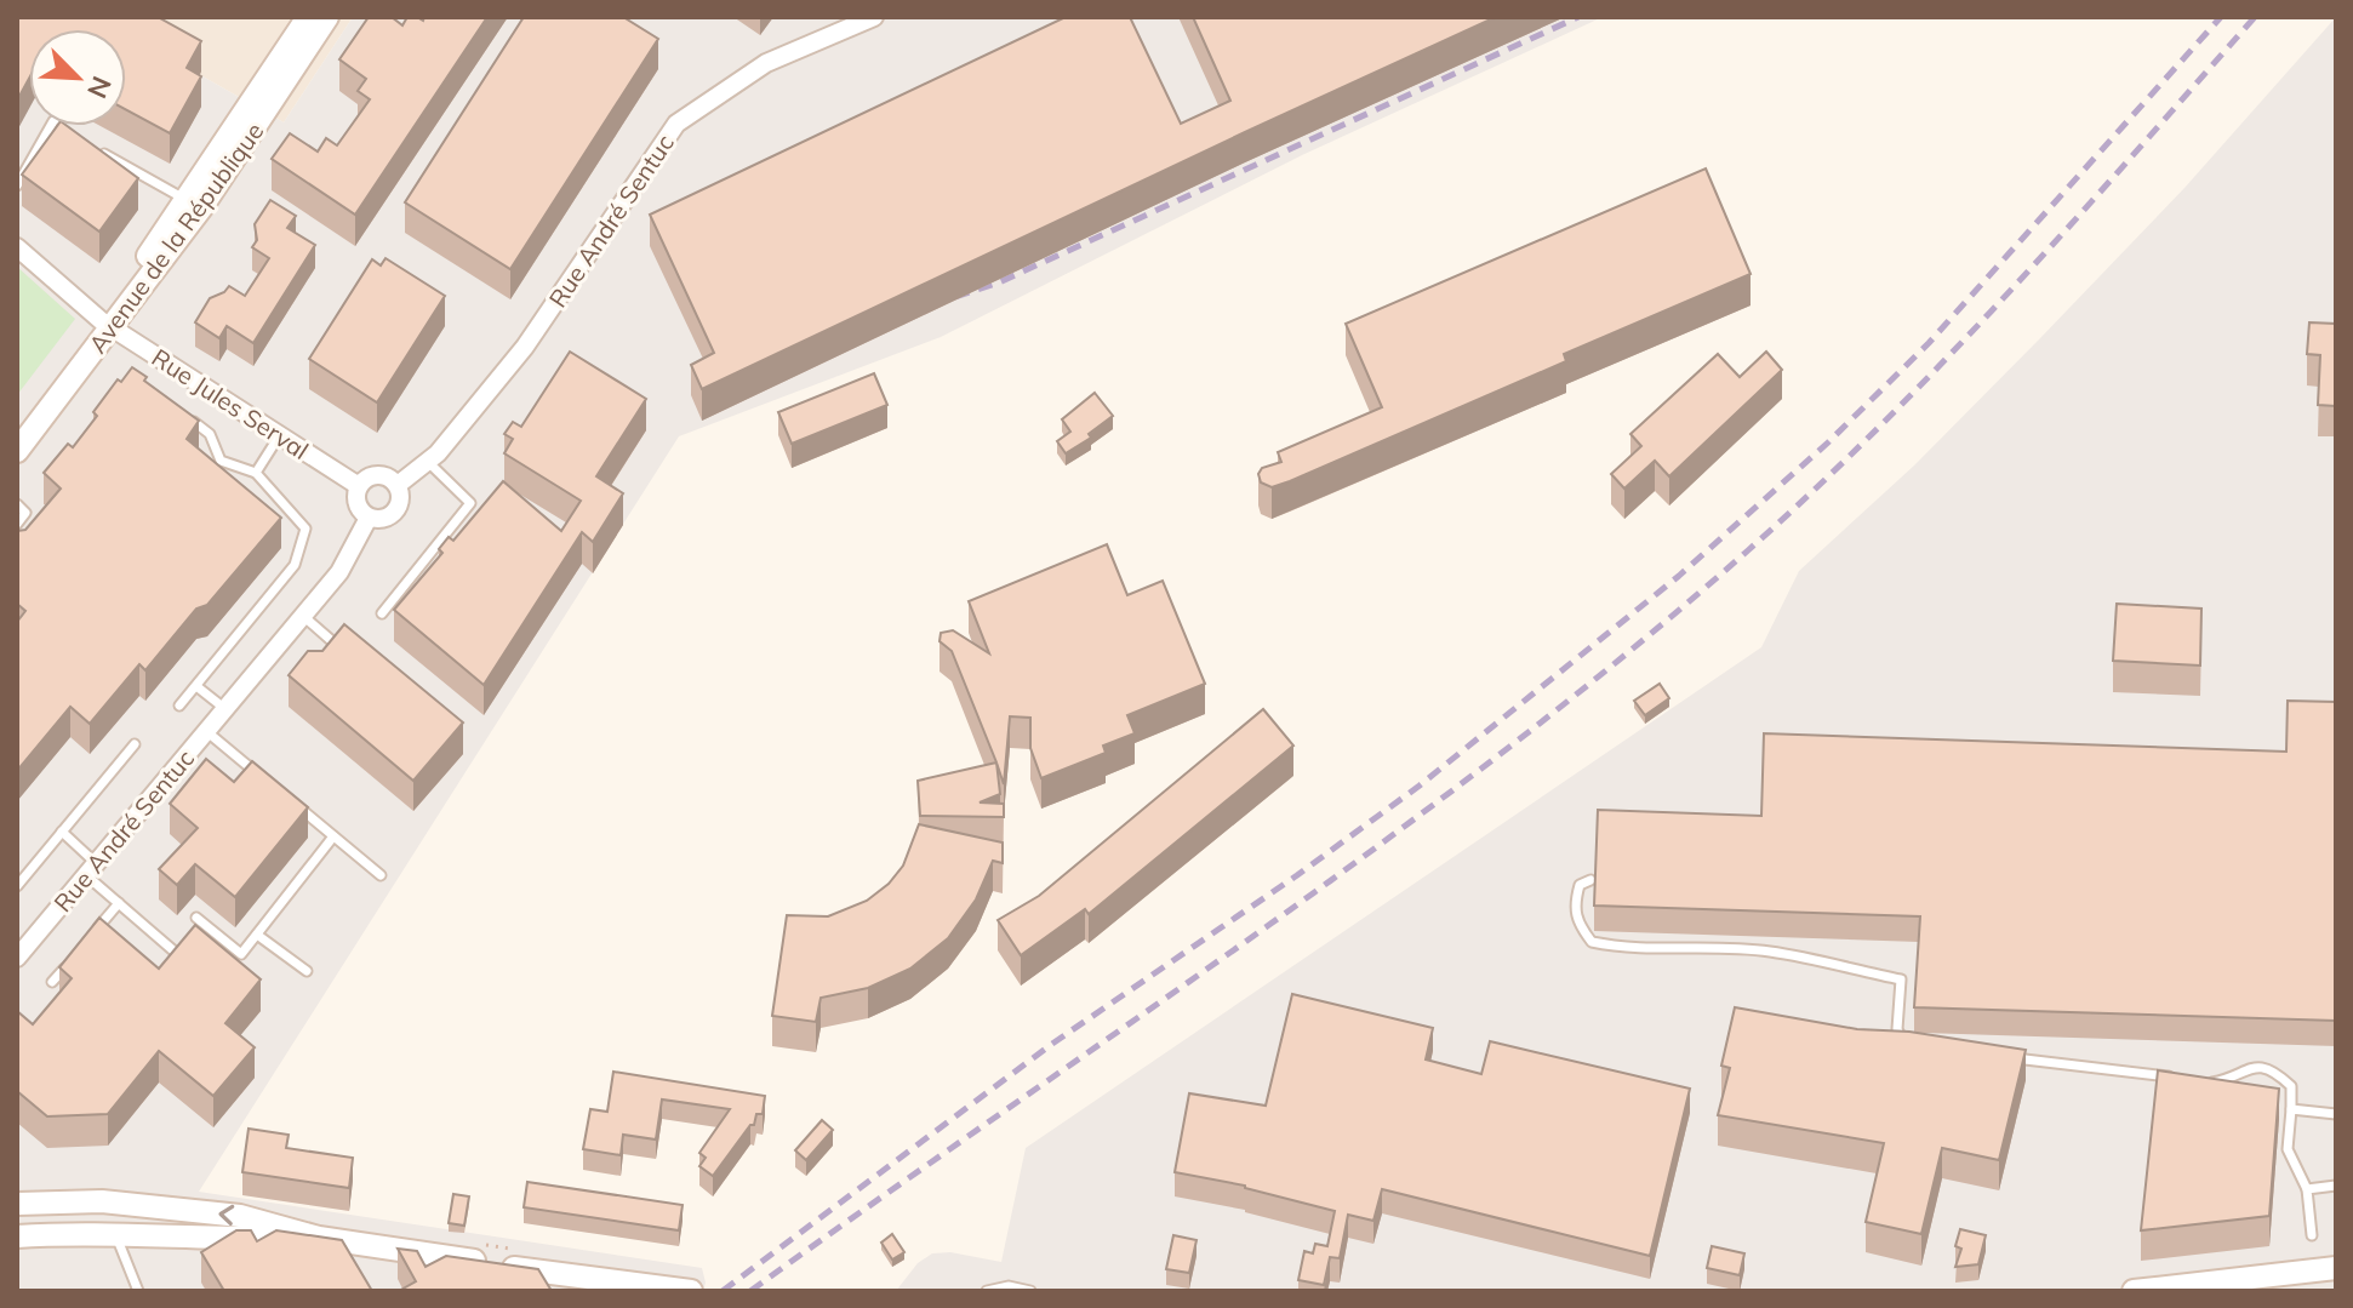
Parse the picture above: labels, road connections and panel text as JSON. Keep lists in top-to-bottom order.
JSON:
{
  "streets": {
    "street": ["Rue André Sentuc", "Avenue de la République", "Rue Jules Serval"]
  },
  "crossings": [
    ["Rue André Sentuc", "Rue Jules Serval"],
    ["Avenue de la République", "Rue Jules Serval"]
  ],
  "north": "bottom right"
}
